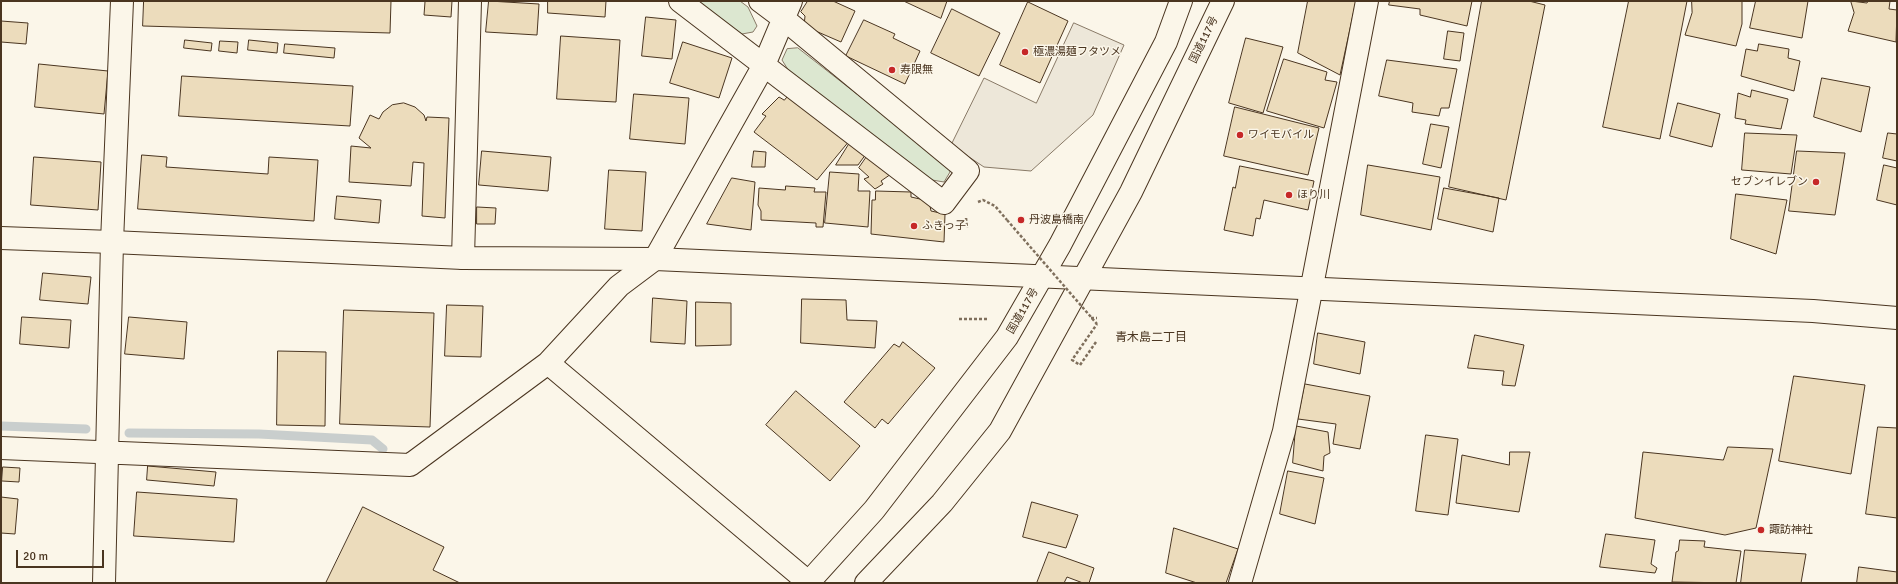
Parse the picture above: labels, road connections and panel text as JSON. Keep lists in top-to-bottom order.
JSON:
{
  "streets": {
    "main road": ["国道117号"]
  },
  "districts": ["青木島二丁目"],
  "places": [
    "極濃湯麺フタツメ",
    "寿限無",
    "ワイモバイル",
    "セブンイレブン",
    "ほり川",
    "丹波島橋南",
    "ふきっ子",
    "諏訪神社"
  ],
  "scale_bar": "20 m"
}
